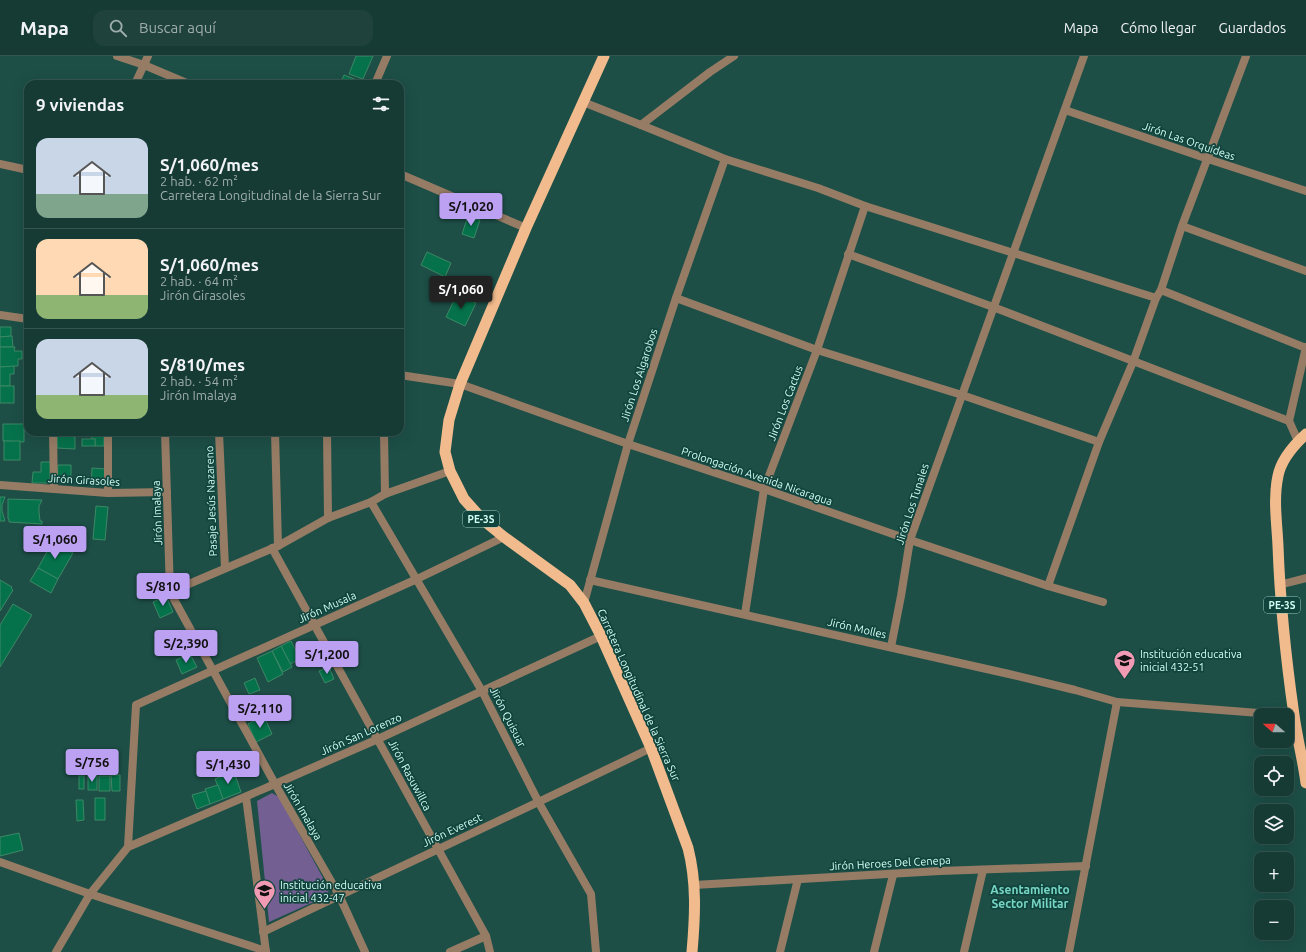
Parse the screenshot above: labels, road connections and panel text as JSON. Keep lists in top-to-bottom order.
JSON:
{
  "streets": {
    "highway": ["PE-3S", "Carretera Longitudinal de la Sierra Sur"],
    "street": [
      "Jirón Las Orquídeas",
      "Jirón Los Algarobos",
      "Jirón Los Cactus",
      "Prolongación Avenida Nicaragua",
      "Jirón Girasoles",
      "Pasaje Jesús Nazareno",
      "Jirón Los Tunales",
      "Jirón Imalaya",
      "Jirón Musala",
      "Jirón Molles",
      "Jirón Quisuar",
      "Jirón San Lorenzo",
      "Jirón Rasuwillca",
      "Jirón Everest",
      "Jirón Heroes Del Cenepa"
    ]
  },
  "crossings": [
    ["Jirón Las Orquídeas", "Jirón Los Tunales"],
    ["Jirón Los Algarobos", "Prolongación Avenida Nicaragua"],
    ["Jirón Los Algarobos", "Jirón Molles"],
    ["Jirón Los Algarobos", "Carretera Longitudinal de la Sierra Sur"],
    ["Jirón Los Cactus", "Prolongación Avenida Nicaragua"],
    ["Jirón Los Cactus", "Jirón Molles"],
    ["Prolongación Avenida Nicaragua", "Jirón Los Tunales"],
    ["Prolongación Avenida Nicaragua", "Carretera Longitudinal de la Sierra Sur"],
    ["Jirón Girasoles", "Jirón Imalaya"],
    ["Jirón Los Tunales", "Jirón Molles"],
    ["Jirón Imalaya", "Jirón Musala"],
    ["Jirón Imalaya", "Jirón San Lorenzo"],
    ["Jirón Imalaya", "Jirón Everest"],
    ["Jirón Musala", "Carretera Longitudinal de la Sierra Sur"],
    ["Jirón Musala", "Jirón Quisuar"],
    ["Jirón Musala", "Jirón San Lorenzo"],
    ["Jirón Musala", "Jirón Rasuwillca"],
    ["Carretera Longitudinal de la Sierra Sur", "Jirón San Lorenzo"],
    ["Carretera Longitudinal de la Sierra Sur", "Jirón Everest"],
    ["Carretera Longitudinal de la Sierra Sur", "Jirón Heroes Del Cenepa"],
    ["Jirón Quisuar", "Jirón San Lorenzo"],
    ["Jirón Quisuar", "Jirón Everest"],
    ["Jirón San Lorenzo", "Jirón Rasuwillca"],
    ["Jirón Rasuwillca", "Jirón Everest"]
  ],
  "districts": ["Asentamiento Sector Militar"],
  "places": {
    "school or university": ["Institución educativa inicial 432-51", "Institución educativa inicial 432-47"]
  },
  "north": "left",
  "page": {
    "header": "Mapa",
    "search": "Buscar aquí",
    "nav": ["Mapa", "Cómo llegar", "Guardados"],
    "heading": "9 viviendas",
    "list": [
      {
        "name": "S/1,060/mes",
        "note": "2 hab. · 62 m² · Carretera Longitudinal de la Sierra Sur"
      },
      {
        "name": "S/1,060/mes",
        "note": "2 hab. · 64 m² · Jirón Girasoles"
      },
      {
        "name": "S/810/mes",
        "note": "2 hab. · 54 m² · Jirón Imalaya"
      }
    ],
    "price": [
      "S/1,020",
      "S/1,060",
      "S/1,060",
      "S/810",
      "S/2,390",
      "S/1,200",
      "S/2,110",
      "S/756",
      "S/1,430"
    ],
    "map_buttons": ["+", "−"]
  }
}
